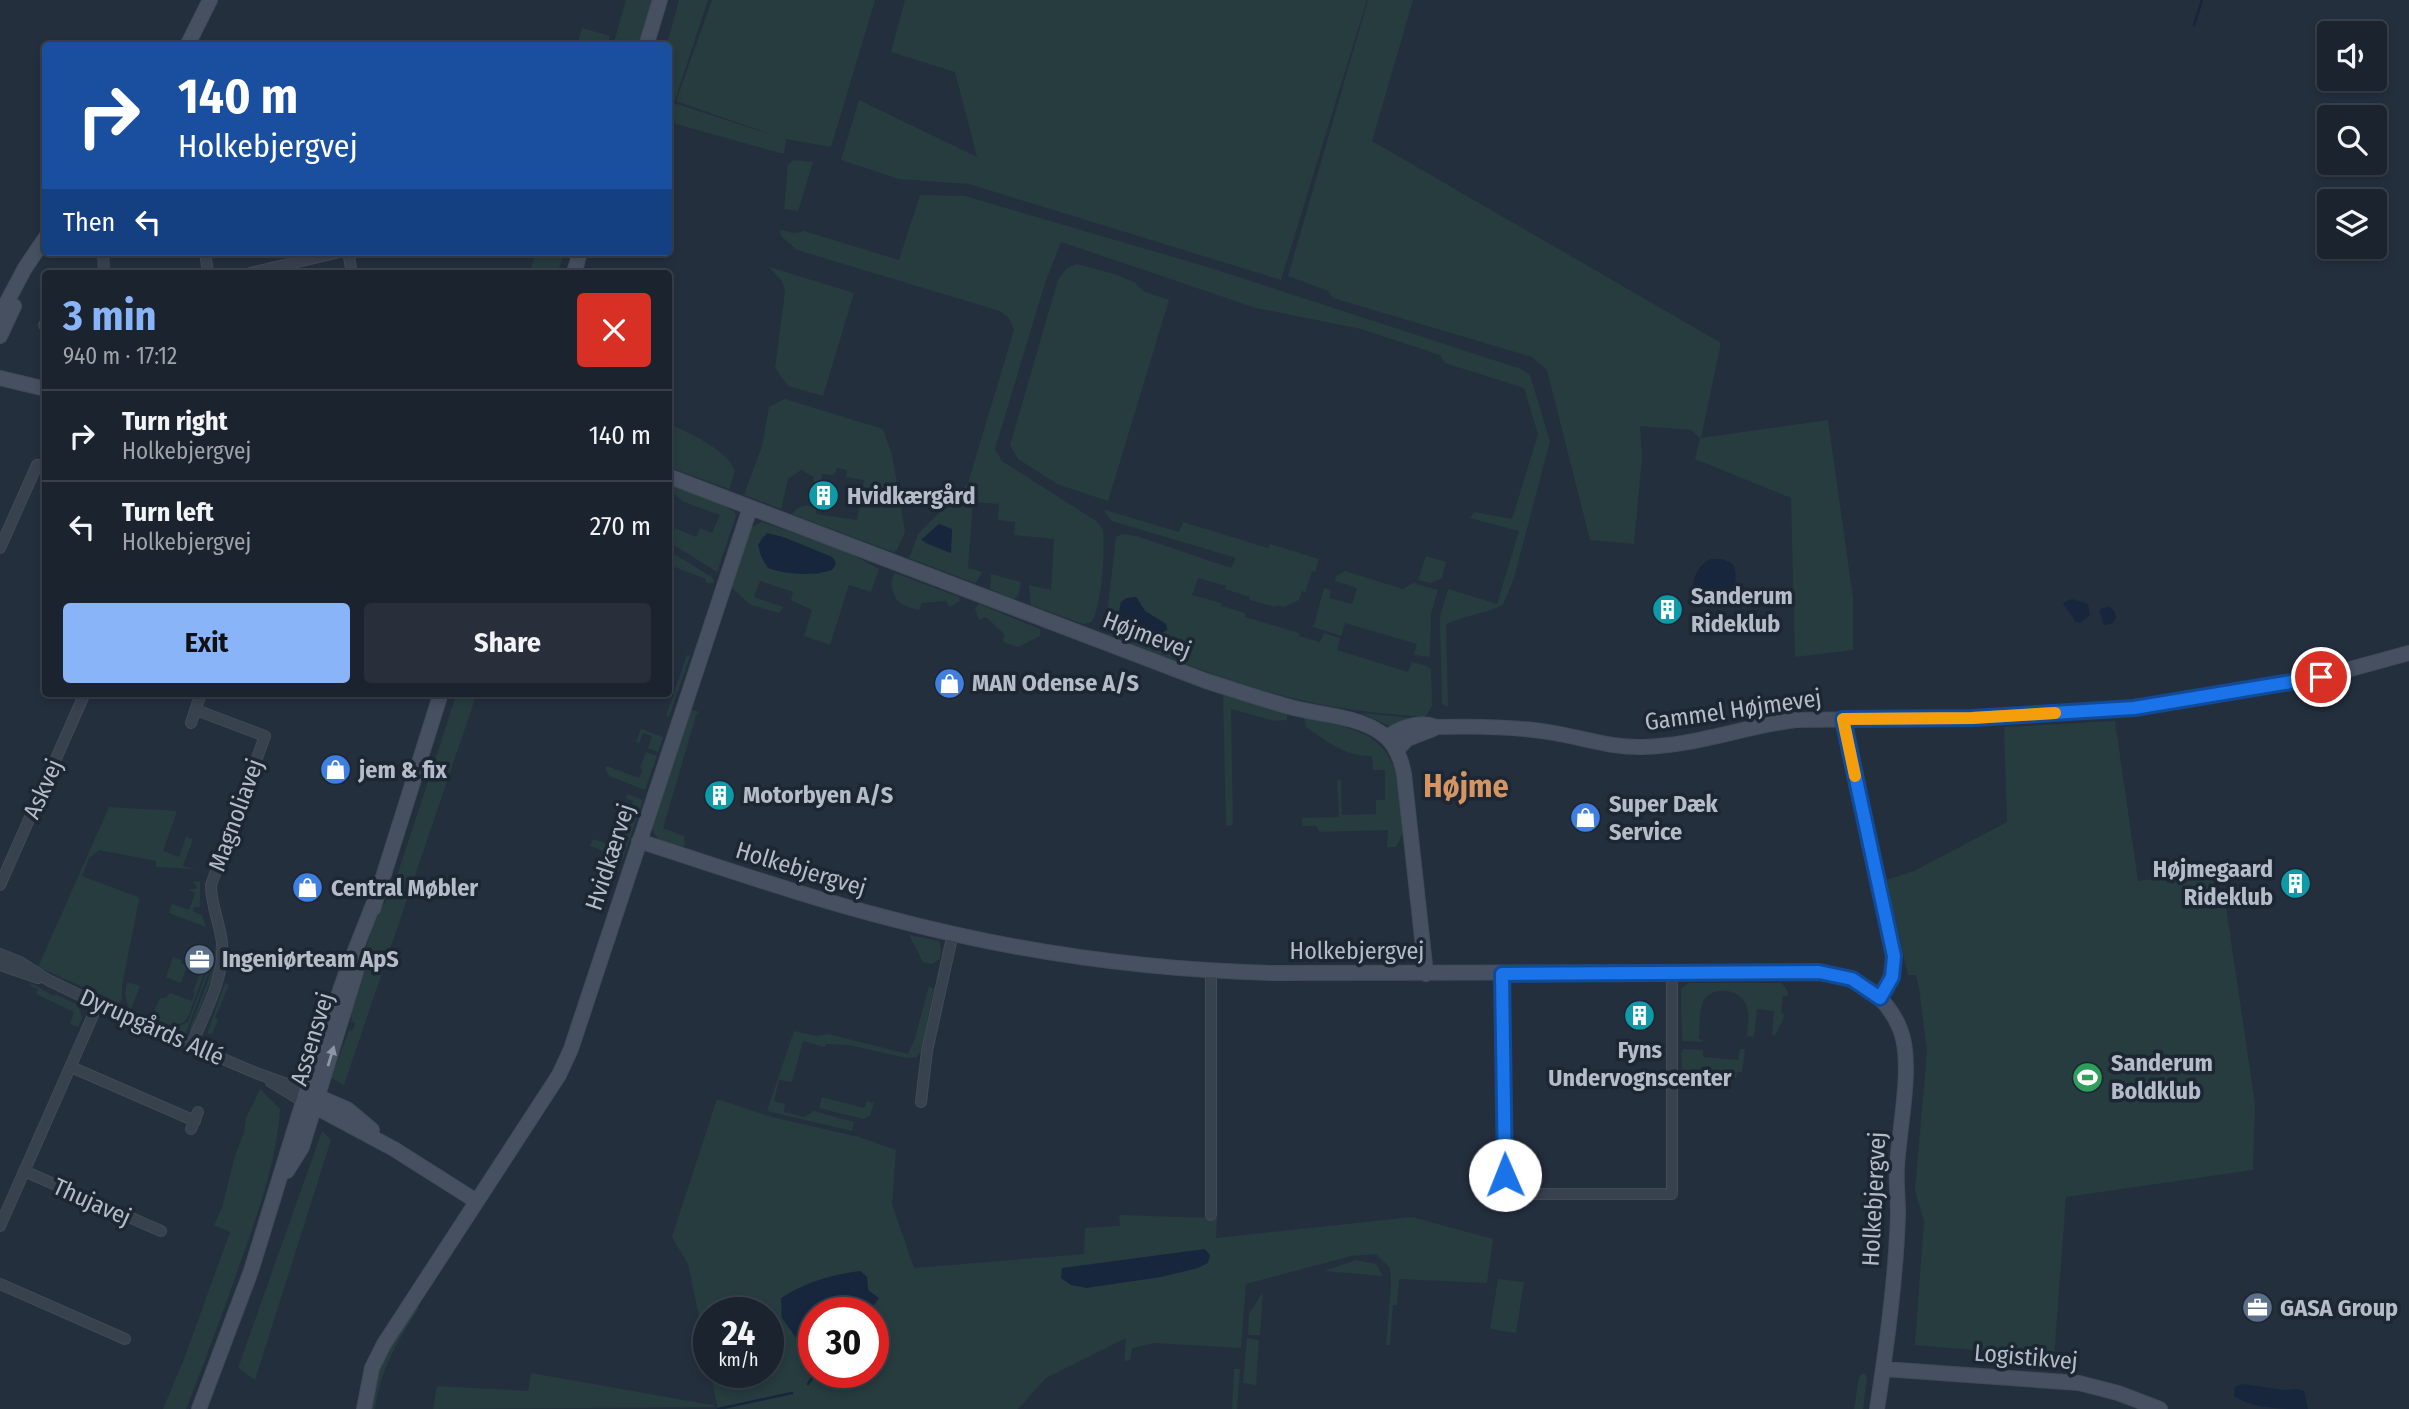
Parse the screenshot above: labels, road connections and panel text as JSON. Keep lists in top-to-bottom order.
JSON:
{
  "streets": {
    "street": [
      "Højmevej",
      "Gammel Højmevej",
      "Askvej",
      "Magnoliavej",
      "Hvidkærvej",
      "Holkebjergvej",
      "Dyrupgårds Allé",
      "Assensvej",
      "Thujavej",
      "Logistikvej"
    ]
  },
  "crossings": [
    ["Højmevej", "Gammel Højmevej"],
    ["Højmevej", "Hvidkærvej"],
    ["Magnoliavej", "Dyrupgårds Allé"],
    ["Hvidkærvej", "Holkebjergvej"],
    ["Holkebjergvej", "Logistikvej"],
    ["Dyrupgårds Allé", "Assensvej"],
    ["Dyrupgårds Allé", "Thujavej"]
  ],
  "districts": ["Højme"],
  "places": {
    "building": [
      "Hvidkærgård",
      "Sanderum Rideklub",
      "Motorbyen A/S",
      "Højmegaard Rideklub",
      "Fyns Undervognscenter"
    ],
    "shop": [
      "MAN Odense A/S",
      "jem & fix",
      "Super Dæk Service",
      "Central Møbler"
    ],
    "office": ["Ingeniørteam ApS", "GASA Group"],
    "sports": ["Sanderum Boldklub"]
  },
  "page": {
    "turn": ["140 m", "Holkebjergvej"],
    "then": "Then",
    "heading": ["3 min", "940 m · 17:12"],
    "list": [
      {
        "name": "Turn right",
        "note": "Holkebjergvej",
        "value": "140 m"
      },
      {
        "name": "Turn left",
        "note": "Holkebjergvej",
        "value": "270 m"
      }
    ],
    "buttons": ["Exit", "Share"],
    "speed": "24 km/h",
    "limit": "30"
  }
}
